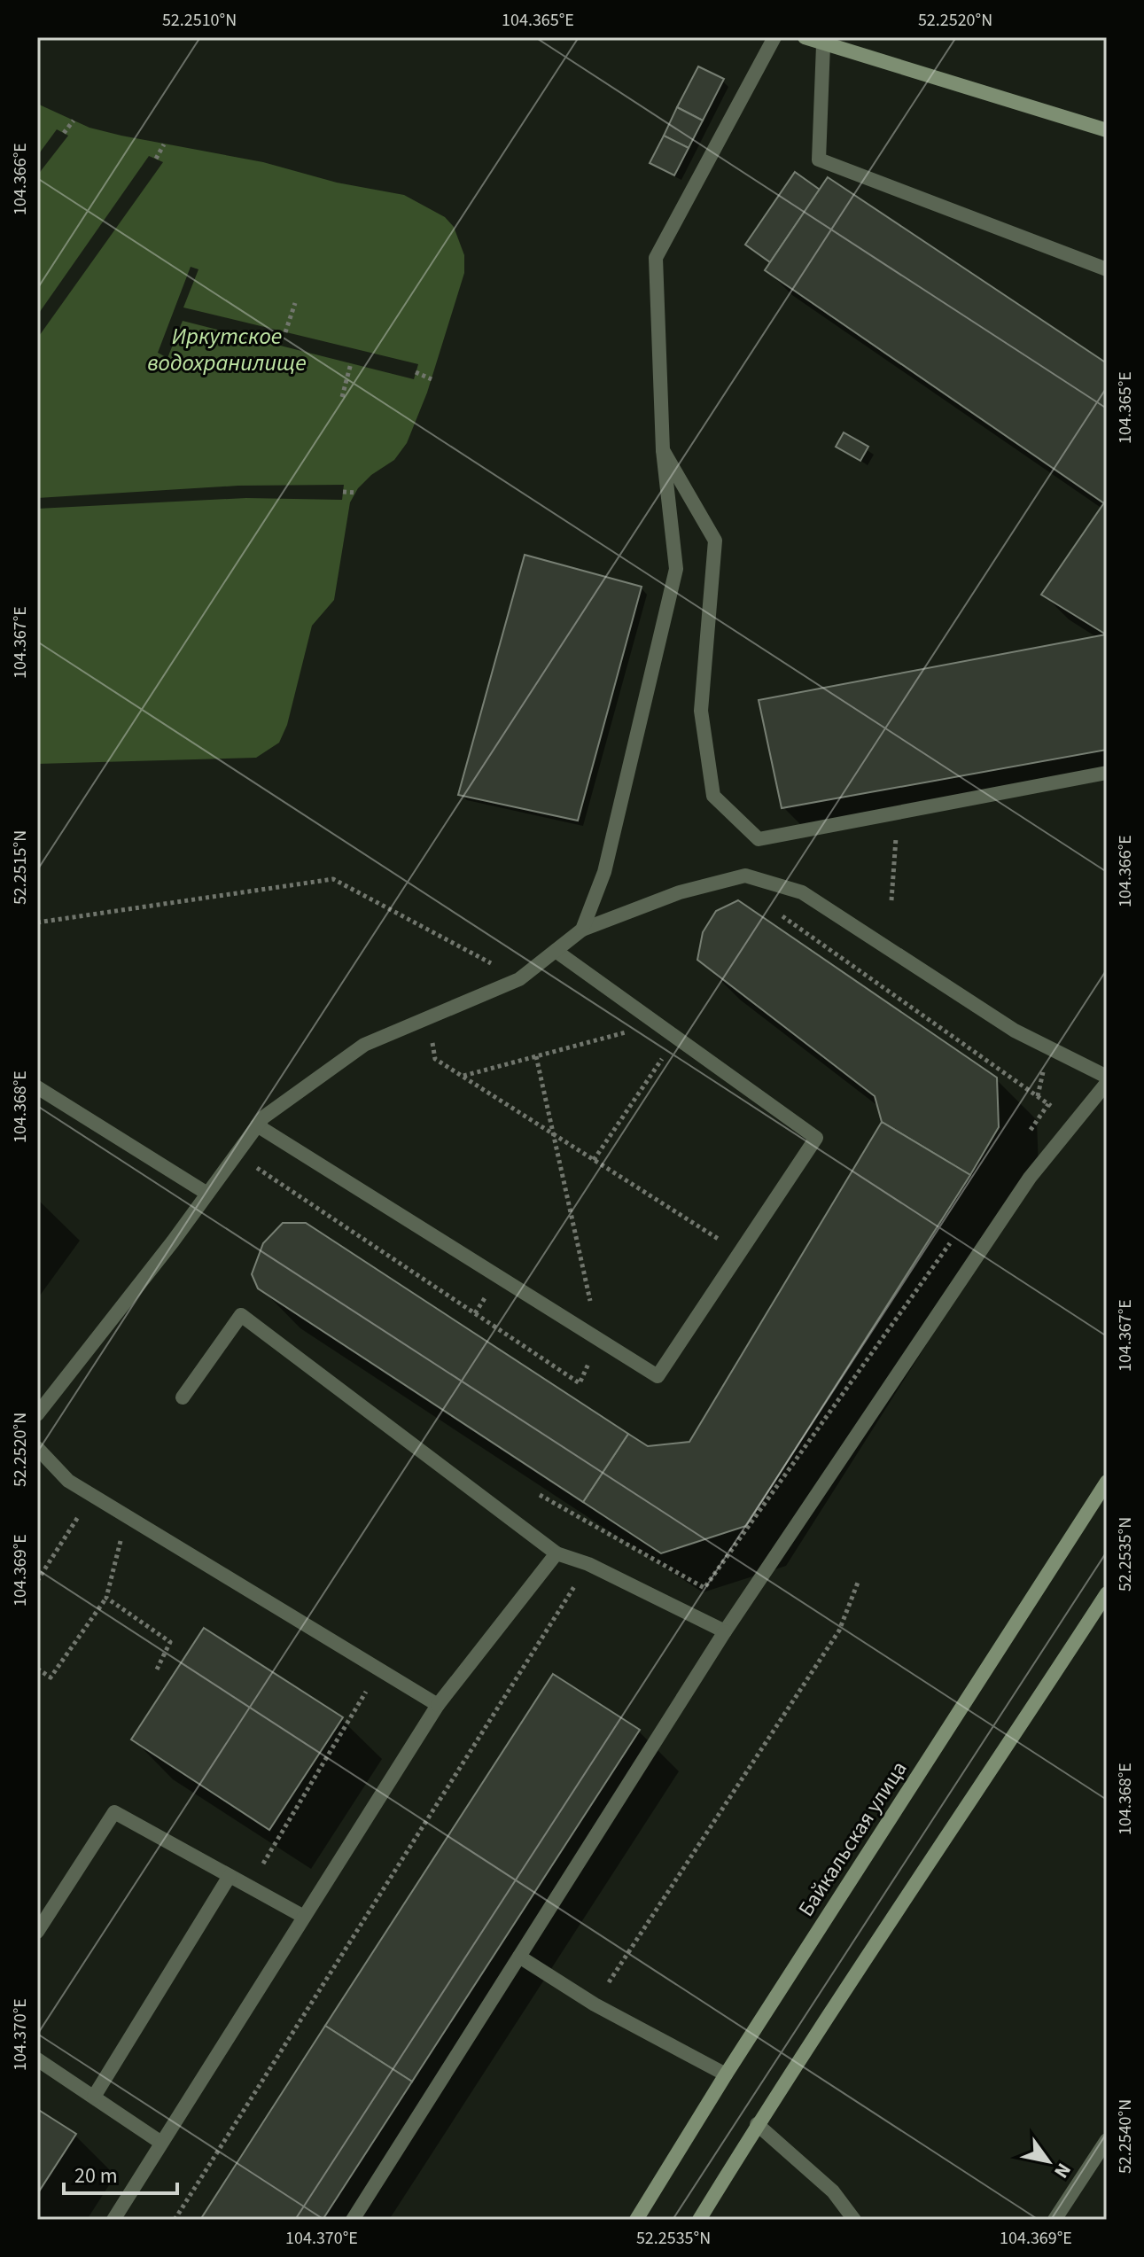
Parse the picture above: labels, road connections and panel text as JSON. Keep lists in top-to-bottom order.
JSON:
{
  "streets": {
    "main road": ["Байкальская улица"]
  },
  "water": ["Иркутское водохранилище"],
  "scale_bar": "20 m",
  "north": "bottom right",
  "coordinates": [
    "52.2510°N",
    "104.365°E",
    "52.2520°N",
    "104.366°E",
    "104.367°E",
    "52.2515°N",
    "104.368°E",
    "52.2535°N",
    "104.369°E",
    "104.370°E",
    "52.2540°N"
  ]
}
